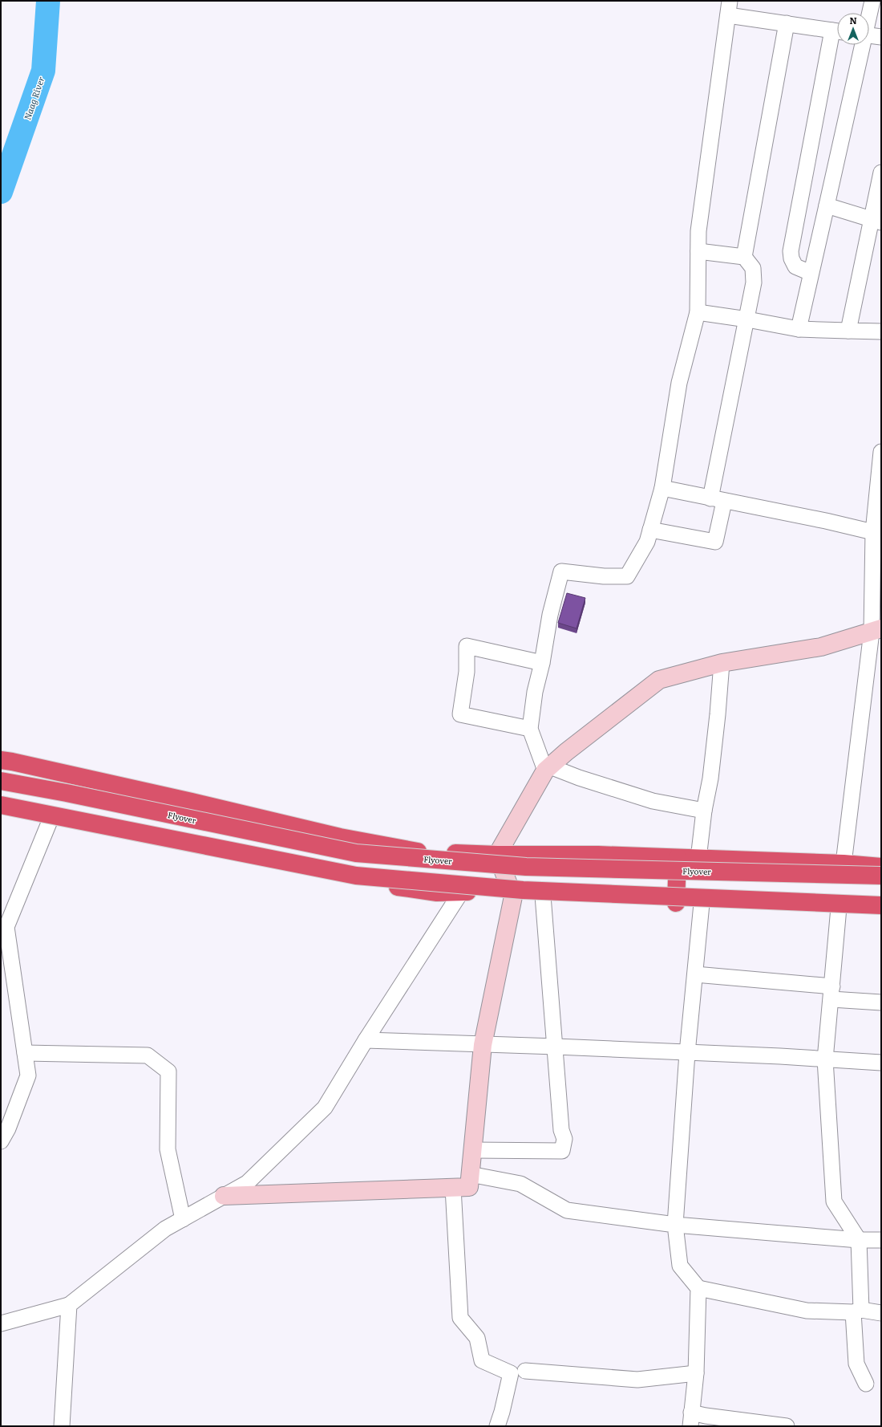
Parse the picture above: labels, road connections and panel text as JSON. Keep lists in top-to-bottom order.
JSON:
{
  "streets": {
    "highway": ["Flyover"]
  },
  "water": ["Naag River"],
  "north": "top"
}
